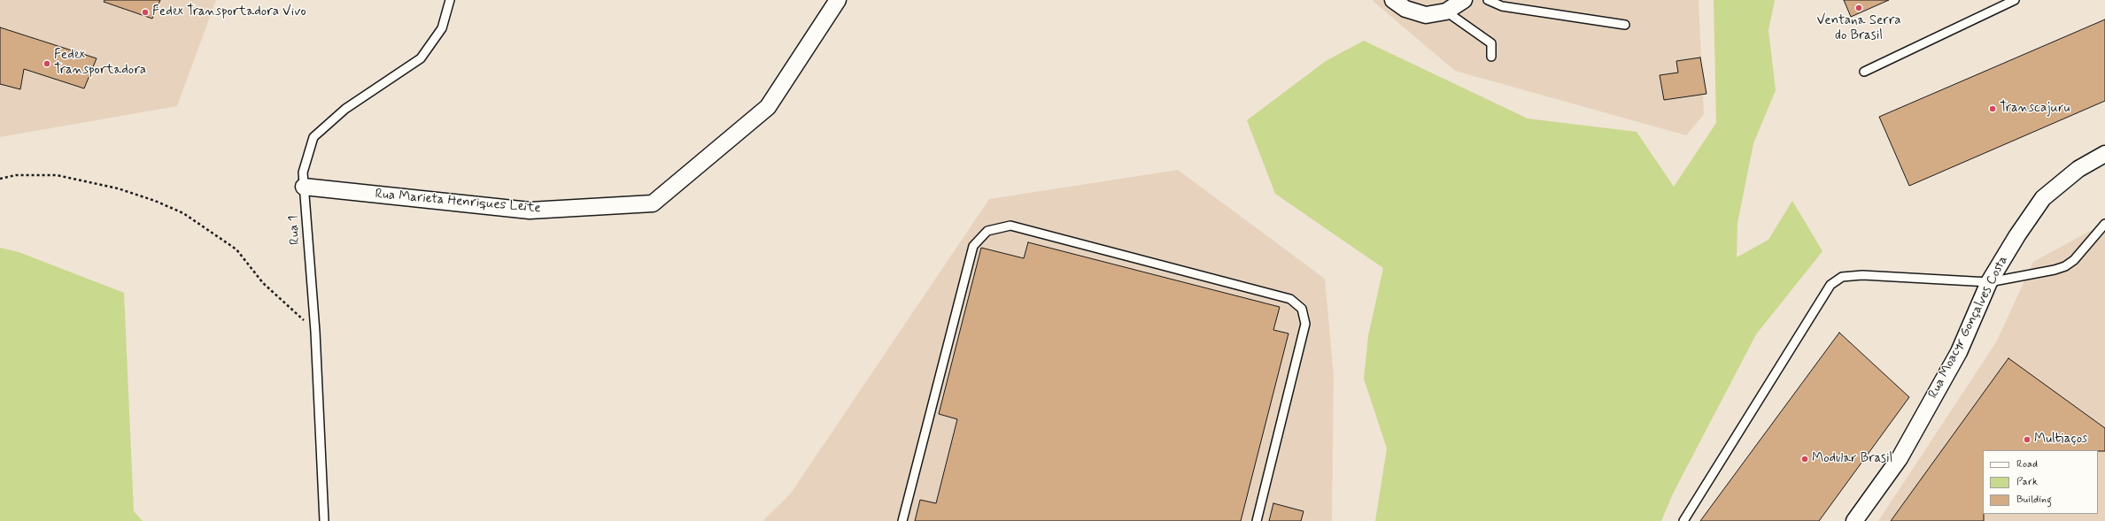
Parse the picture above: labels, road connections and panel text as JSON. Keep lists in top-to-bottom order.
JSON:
{
  "streets": {
    "street": ["Rua Marieta Henriques Leite", "Rua Moacyr Gonçalves Costa"],
    "lane": ["Rua 1"]
  },
  "crossings": [
    ["Rua Marieta Henriques Leite", "Rua 1"]
  ],
  "places": [
    "Ventana Serra do Brasil",
    "Fedex Transportadora Vivo",
    "Fedex Transportadora",
    "Transcajuru",
    "Multiaços",
    "Modular Brasil"
  ],
  "legend": ["Road", "Park", "Building"]
}
